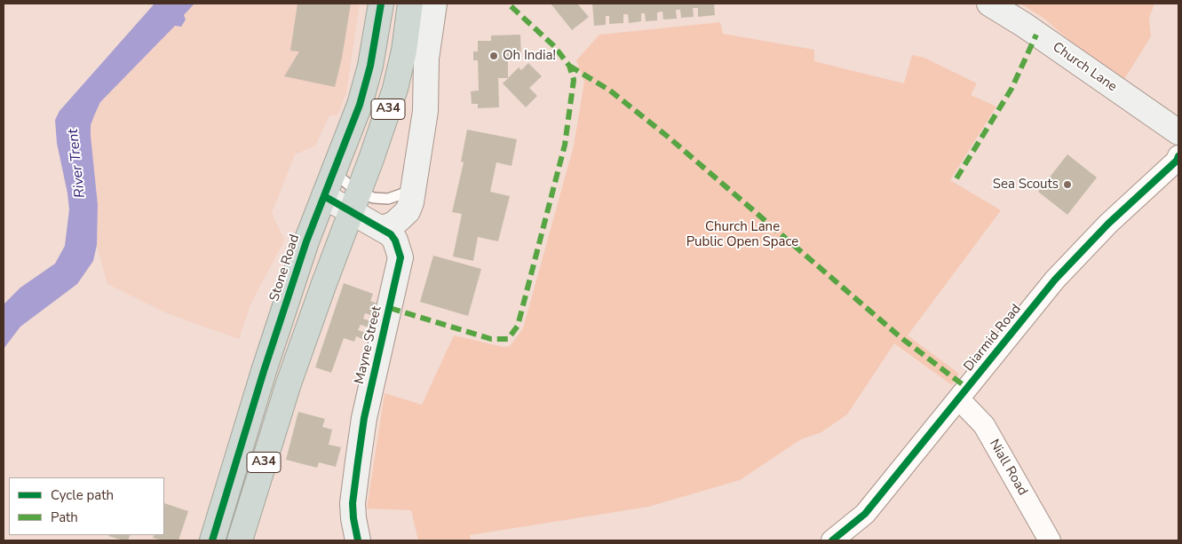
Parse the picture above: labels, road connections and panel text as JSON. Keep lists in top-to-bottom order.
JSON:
{
  "streets": {
    "highway": ["A34", "Stone Road"],
    "street": [
      "Church Lane",
      "Diarmid Road",
      "Mayne Street",
      "Niall Road"
    ]
  },
  "crossings": [
    ["A34", "Mayne Street"],
    ["Stone Road", "Mayne Street"],
    ["Diarmid Road", "Niall Road"]
  ],
  "water": ["River Trent"],
  "parks": ["Church Lane Public Open Space"],
  "places": ["Oh India!", "Sea Scouts"],
  "legend": ["Cycle path", "Path"]
}
